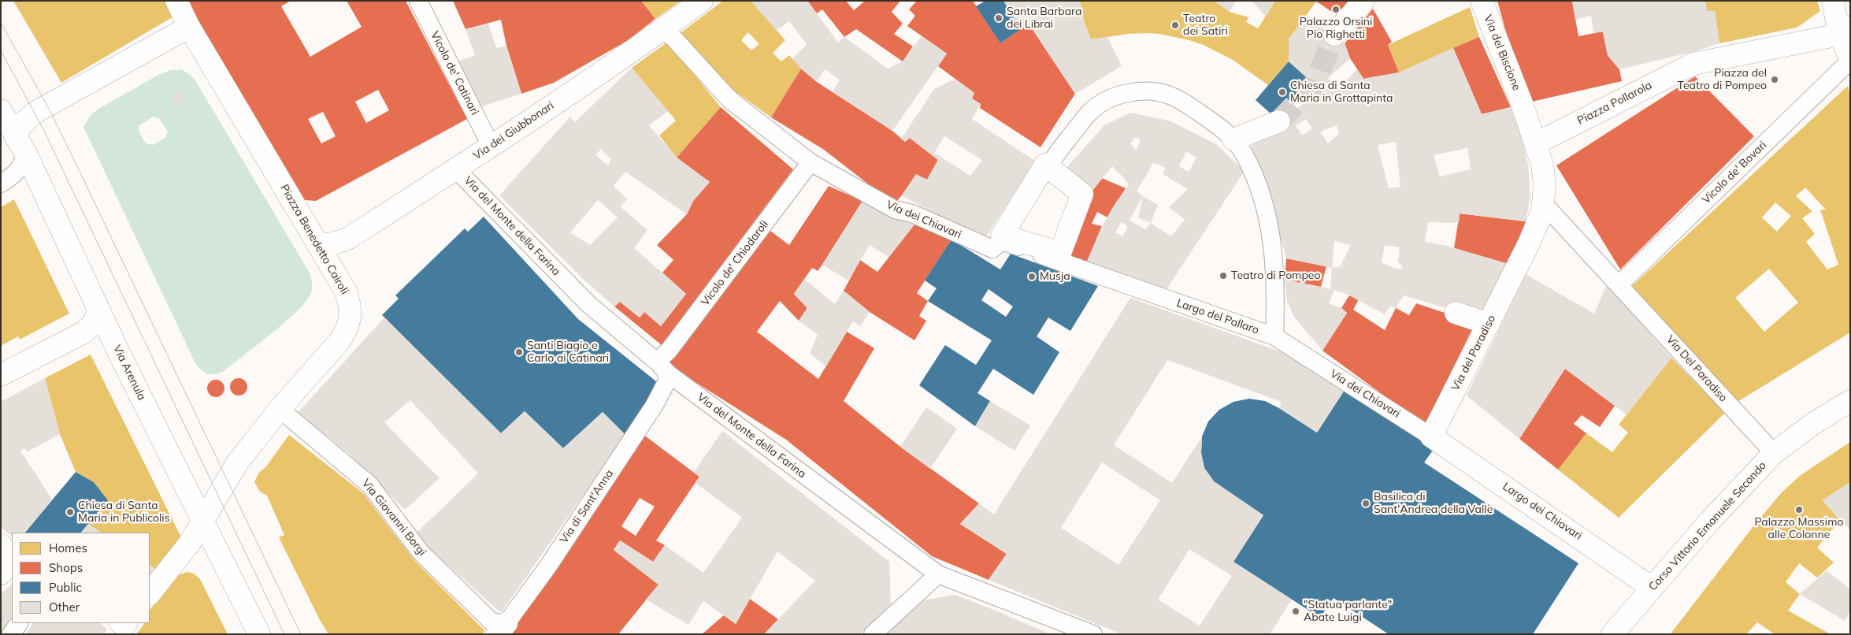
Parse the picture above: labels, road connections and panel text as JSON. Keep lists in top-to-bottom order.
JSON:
{
  "streets": {
    "street": [
      "Via del Biscione",
      "Piazza Pollarola",
      "Via dei Giubbonari",
      "Piazza Benedetto Cairoli",
      "Via del Paradiso",
      "Via Arenula",
      "Largo dei Chiavari",
      "Corso Vittorio Emanuele Secondo"
    ],
    "lane": [
      "Vicolo de' Catinari",
      "Vicolo de' Bovari",
      "Via dei Chiavari",
      "Via del Monte della Farina",
      "Vicolo de' Chiodaroli",
      "Largo del Pallaro",
      "Via Del Paradiso",
      "Via di Sant'Anna",
      "Via Giovanni Borgi"
    ]
  },
  "crossings": [
    ["Via del Biscione", "Piazza Pollarola"],
    ["Via del Biscione", "Via del Paradiso"],
    ["Vicolo de' Catinari", "Via dei Giubbonari"],
    ["Piazza Pollarola", "Via del Paradiso"],
    ["Via dei Giubbonari", "Via dei Chiavari"],
    ["Via dei Giubbonari", "Via del Monte della Farina"],
    ["Via dei Giubbonari", "Piazza Benedetto Cairoli"],
    ["Vicolo de' Bovari", "Via Del Paradiso"],
    ["Via dei Chiavari", "Vicolo de' Chiodaroli"],
    ["Via dei Chiavari", "Largo del Pallaro"],
    ["Via dei Chiavari", "Via del Paradiso"],
    ["Via dei Chiavari", "Largo dei Chiavari"],
    ["Via del Monte della Farina", "Vicolo de' Chiodaroli"],
    ["Via del Monte della Farina", "Via di Sant'Anna"],
    ["Piazza Benedetto Cairoli", "Via Arenula"],
    ["Piazza Benedetto Cairoli", "Via Giovanni Borgi"],
    ["Vicolo de' Chiodaroli", "Via di Sant'Anna"],
    ["Via del Paradiso", "Via Del Paradiso"],
    ["Via del Paradiso", "Largo dei Chiavari"],
    ["Via Del Paradiso", "Corso Vittorio Emanuele Secondo"],
    ["Via di Sant'Anna", "Via Giovanni Borgi"],
    ["Largo dei Chiavari", "Corso Vittorio Emanuele Secondo"]
  ],
  "places": [
    "Palazzo Orsini Pio Righetti",
    "Santa Barbara dei Librai",
    "Teatro dei Satiri",
    "Piazza del Teatro di Pompeo",
    "Chiesa di Santa Maria in Grottapinta",
    "Teatro di Pompeo",
    "Musja",
    "Santi Biagio e Carlo ai Catinari",
    "Basilica di Sant'Andrea della Valle",
    "Palazzo Massimo alle Colonne",
    "Chiesa di Santa Maria in Publicolis",
    "\"Statua parlante\" Abate Luigi"
  ],
  "legend": [
    "Homes",
    "Shops",
    "Public",
    "Other"
  ]
}
